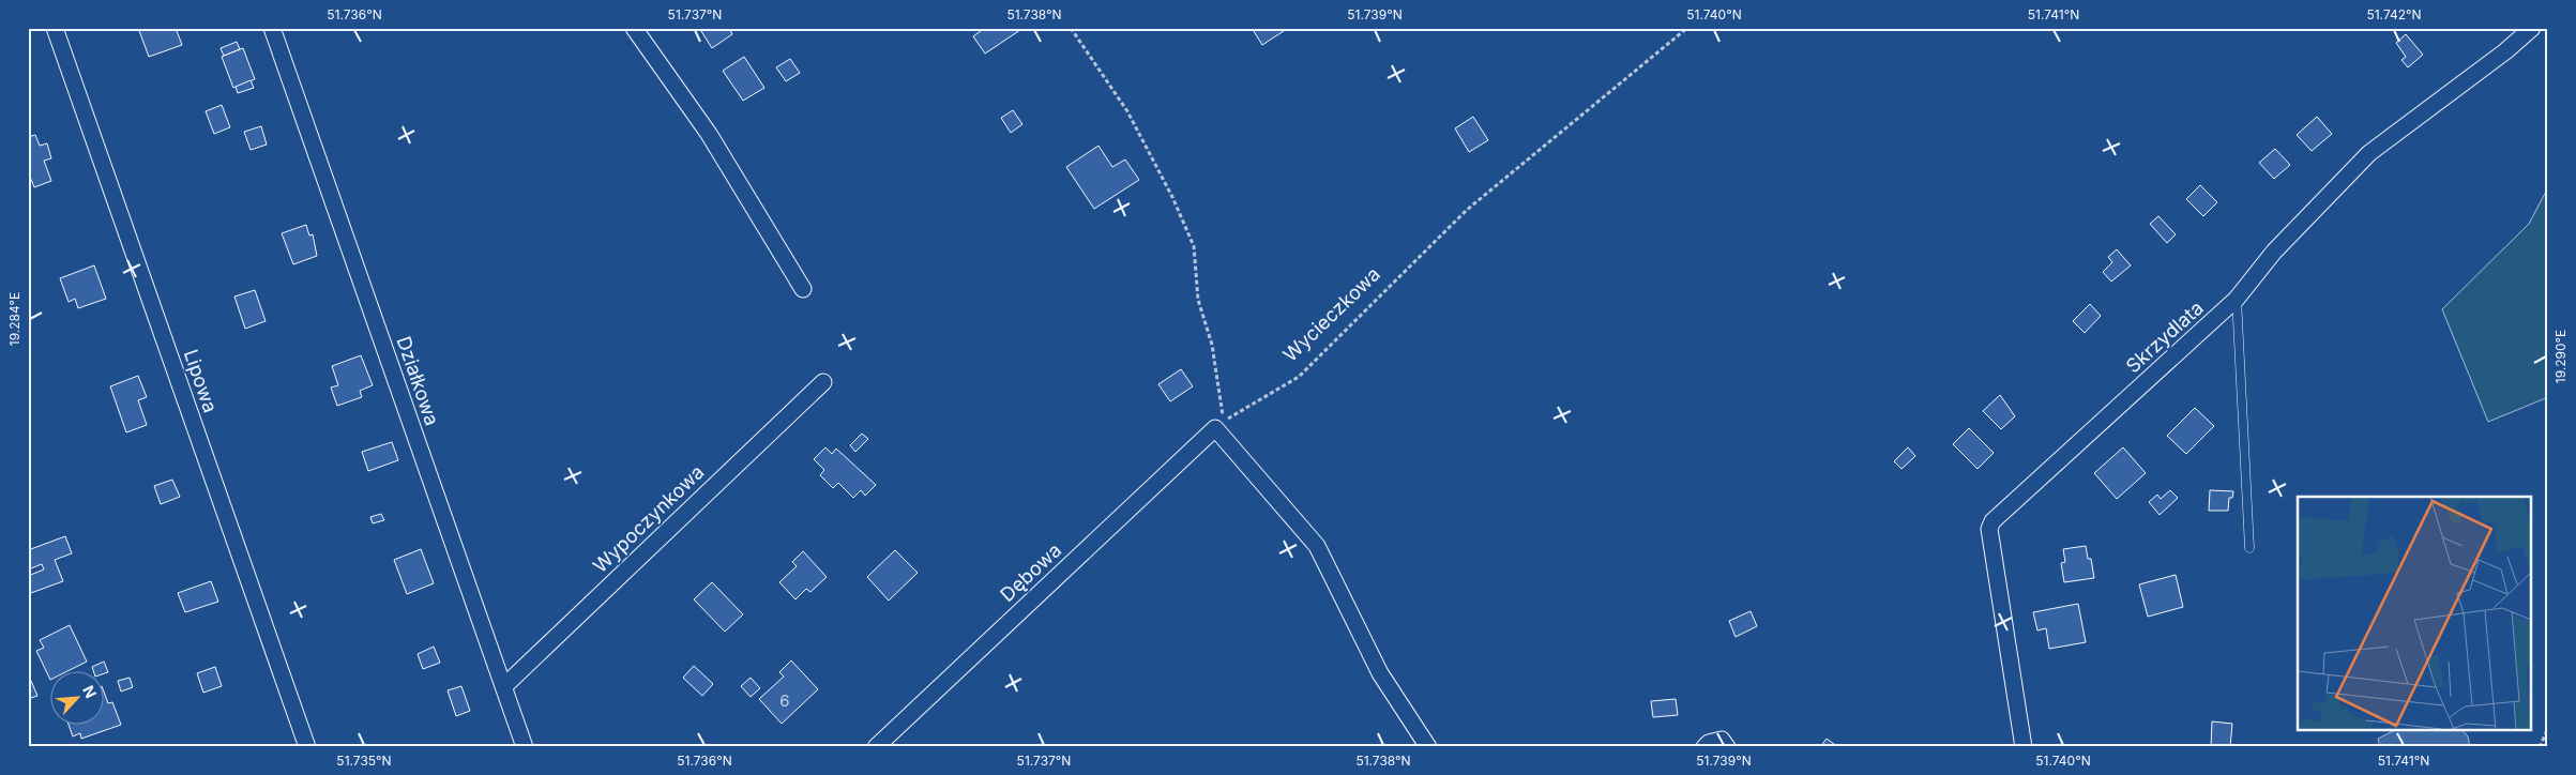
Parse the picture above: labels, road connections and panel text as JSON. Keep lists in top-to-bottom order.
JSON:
{
  "streets": {
    "street": [
      "Skrzydlata",
      "Lipowa",
      "Działkowa",
      "Wypoczynkowa",
      "Dębowa"
    ],
    "path": ["Wycieczkowa"]
  },
  "crossings": [
    ["Wycieczkowa", "Dębowa"],
    ["Działkowa", "Wypoczynkowa"]
  ],
  "house_numbers": ["6"],
  "north": "top right",
  "coordinates": [
    "51.736°N",
    "51.737°N",
    "51.738°N",
    "51.739°N",
    "51.740°N",
    "51.741°N",
    "51.742°N",
    "19.284°E",
    "19.290°E",
    "51.735°N"
  ]
}
